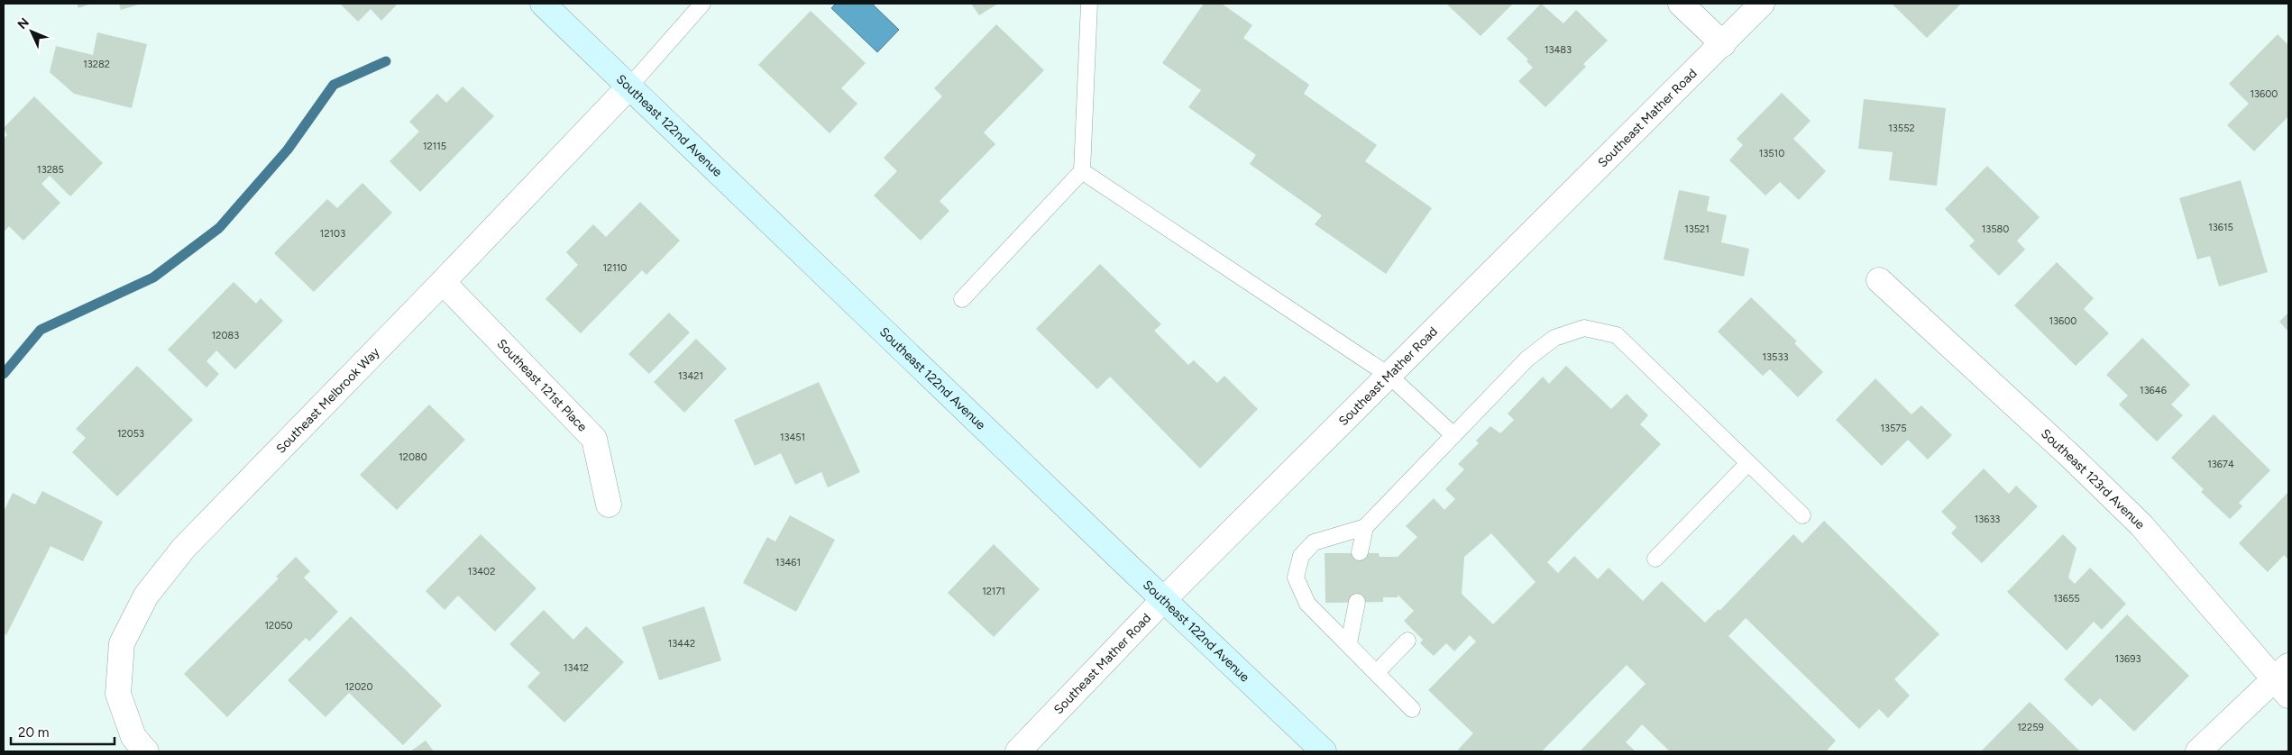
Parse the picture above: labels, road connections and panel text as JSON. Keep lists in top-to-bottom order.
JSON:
{
  "streets": {
    "main road": ["Southeast 122nd Avenue"],
    "street": [
      "Southeast Mather Road",
      "Southeast 121st Place",
      "Southeast Melbrook Way",
      "Southeast 123rd Avenue"
    ]
  },
  "crossings": [
    ["Southeast Mather Road", "Southeast 122nd Avenue"],
    ["Southeast 122nd Avenue", "Southeast Melbrook Way"],
    ["Southeast 121st Place", "Southeast Melbrook Way"]
  ],
  "house_numbers": [
    "13483",
    "13282",
    "13600",
    "13552",
    "12115",
    "13510",
    "13285",
    "13615",
    "13521",
    "13580",
    "12103",
    "12110",
    "13600",
    "12083",
    "13533",
    "13421",
    "13646",
    "13575",
    "12053",
    "13451",
    "12080",
    "13674",
    "13633",
    "13461",
    "13402",
    "12171",
    "13655",
    "12050",
    "13442",
    "13693",
    "13412",
    "12020",
    "12259"
  ],
  "scale_bar": "20 m",
  "north": "top left"
}
